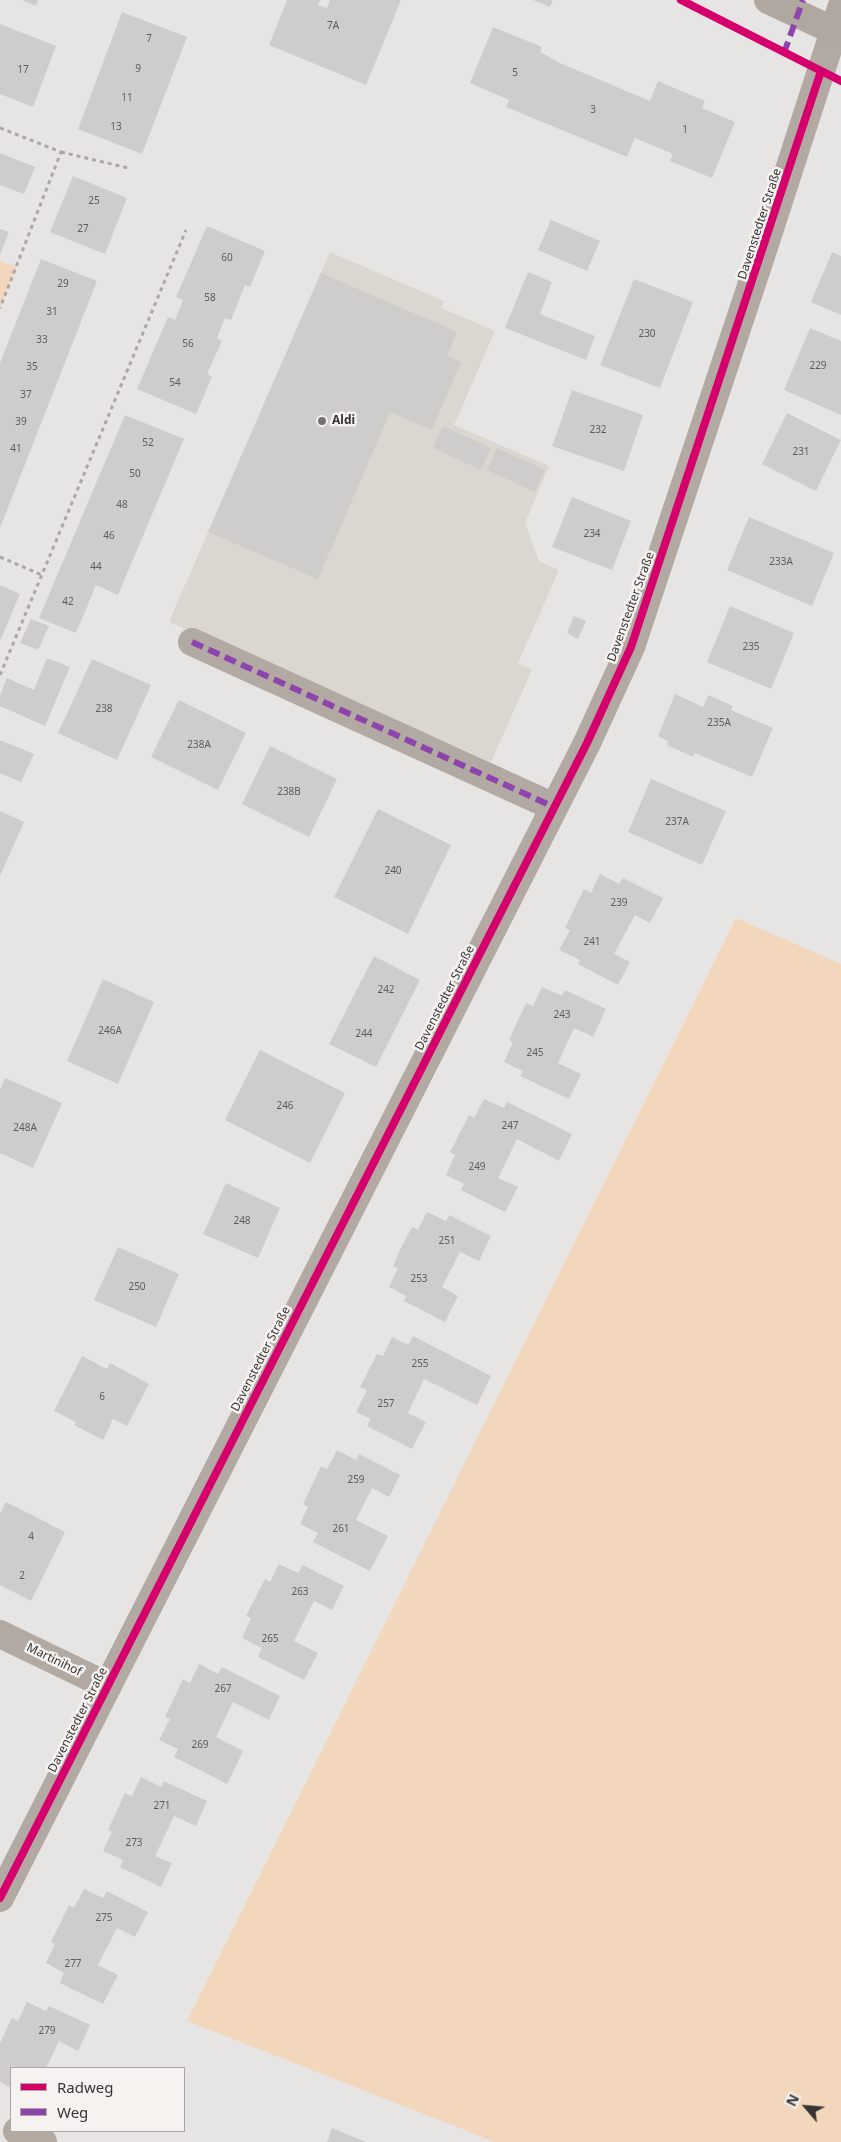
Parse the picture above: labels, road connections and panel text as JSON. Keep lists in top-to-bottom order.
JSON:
{
  "streets": {
    "street": ["Davenstedter Straße", "Martinihof"]
  },
  "crossings": [
    ["Davenstedter Straße", "Martinihof"]
  ],
  "places": ["Aldi"],
  "house_numbers": [
    "7A",
    "7",
    "9",
    "17",
    "5",
    "11",
    "3",
    "13",
    "1",
    "25",
    "27",
    "60",
    "29",
    "58",
    "31",
    "230",
    "33",
    "56",
    "229",
    "35",
    "54",
    "37",
    "39",
    "232",
    "52",
    "41",
    "231",
    "50",
    "48",
    "234",
    "46",
    "233A",
    "44",
    "42",
    "235",
    "238",
    "235A",
    "238A",
    "238B",
    "237A",
    "240",
    "239",
    "241",
    "242",
    "243",
    "246A",
    "244",
    "245",
    "246",
    "247",
    "248A",
    "249",
    "248",
    "251",
    "253",
    "250",
    "255",
    "6",
    "257",
    "259",
    "261",
    "4",
    "2",
    "263",
    "265",
    "267",
    "269",
    "271",
    "273",
    "275",
    "277",
    "279"
  ],
  "legend": ["Radweg", "Weg"],
  "north": "top left"
}
